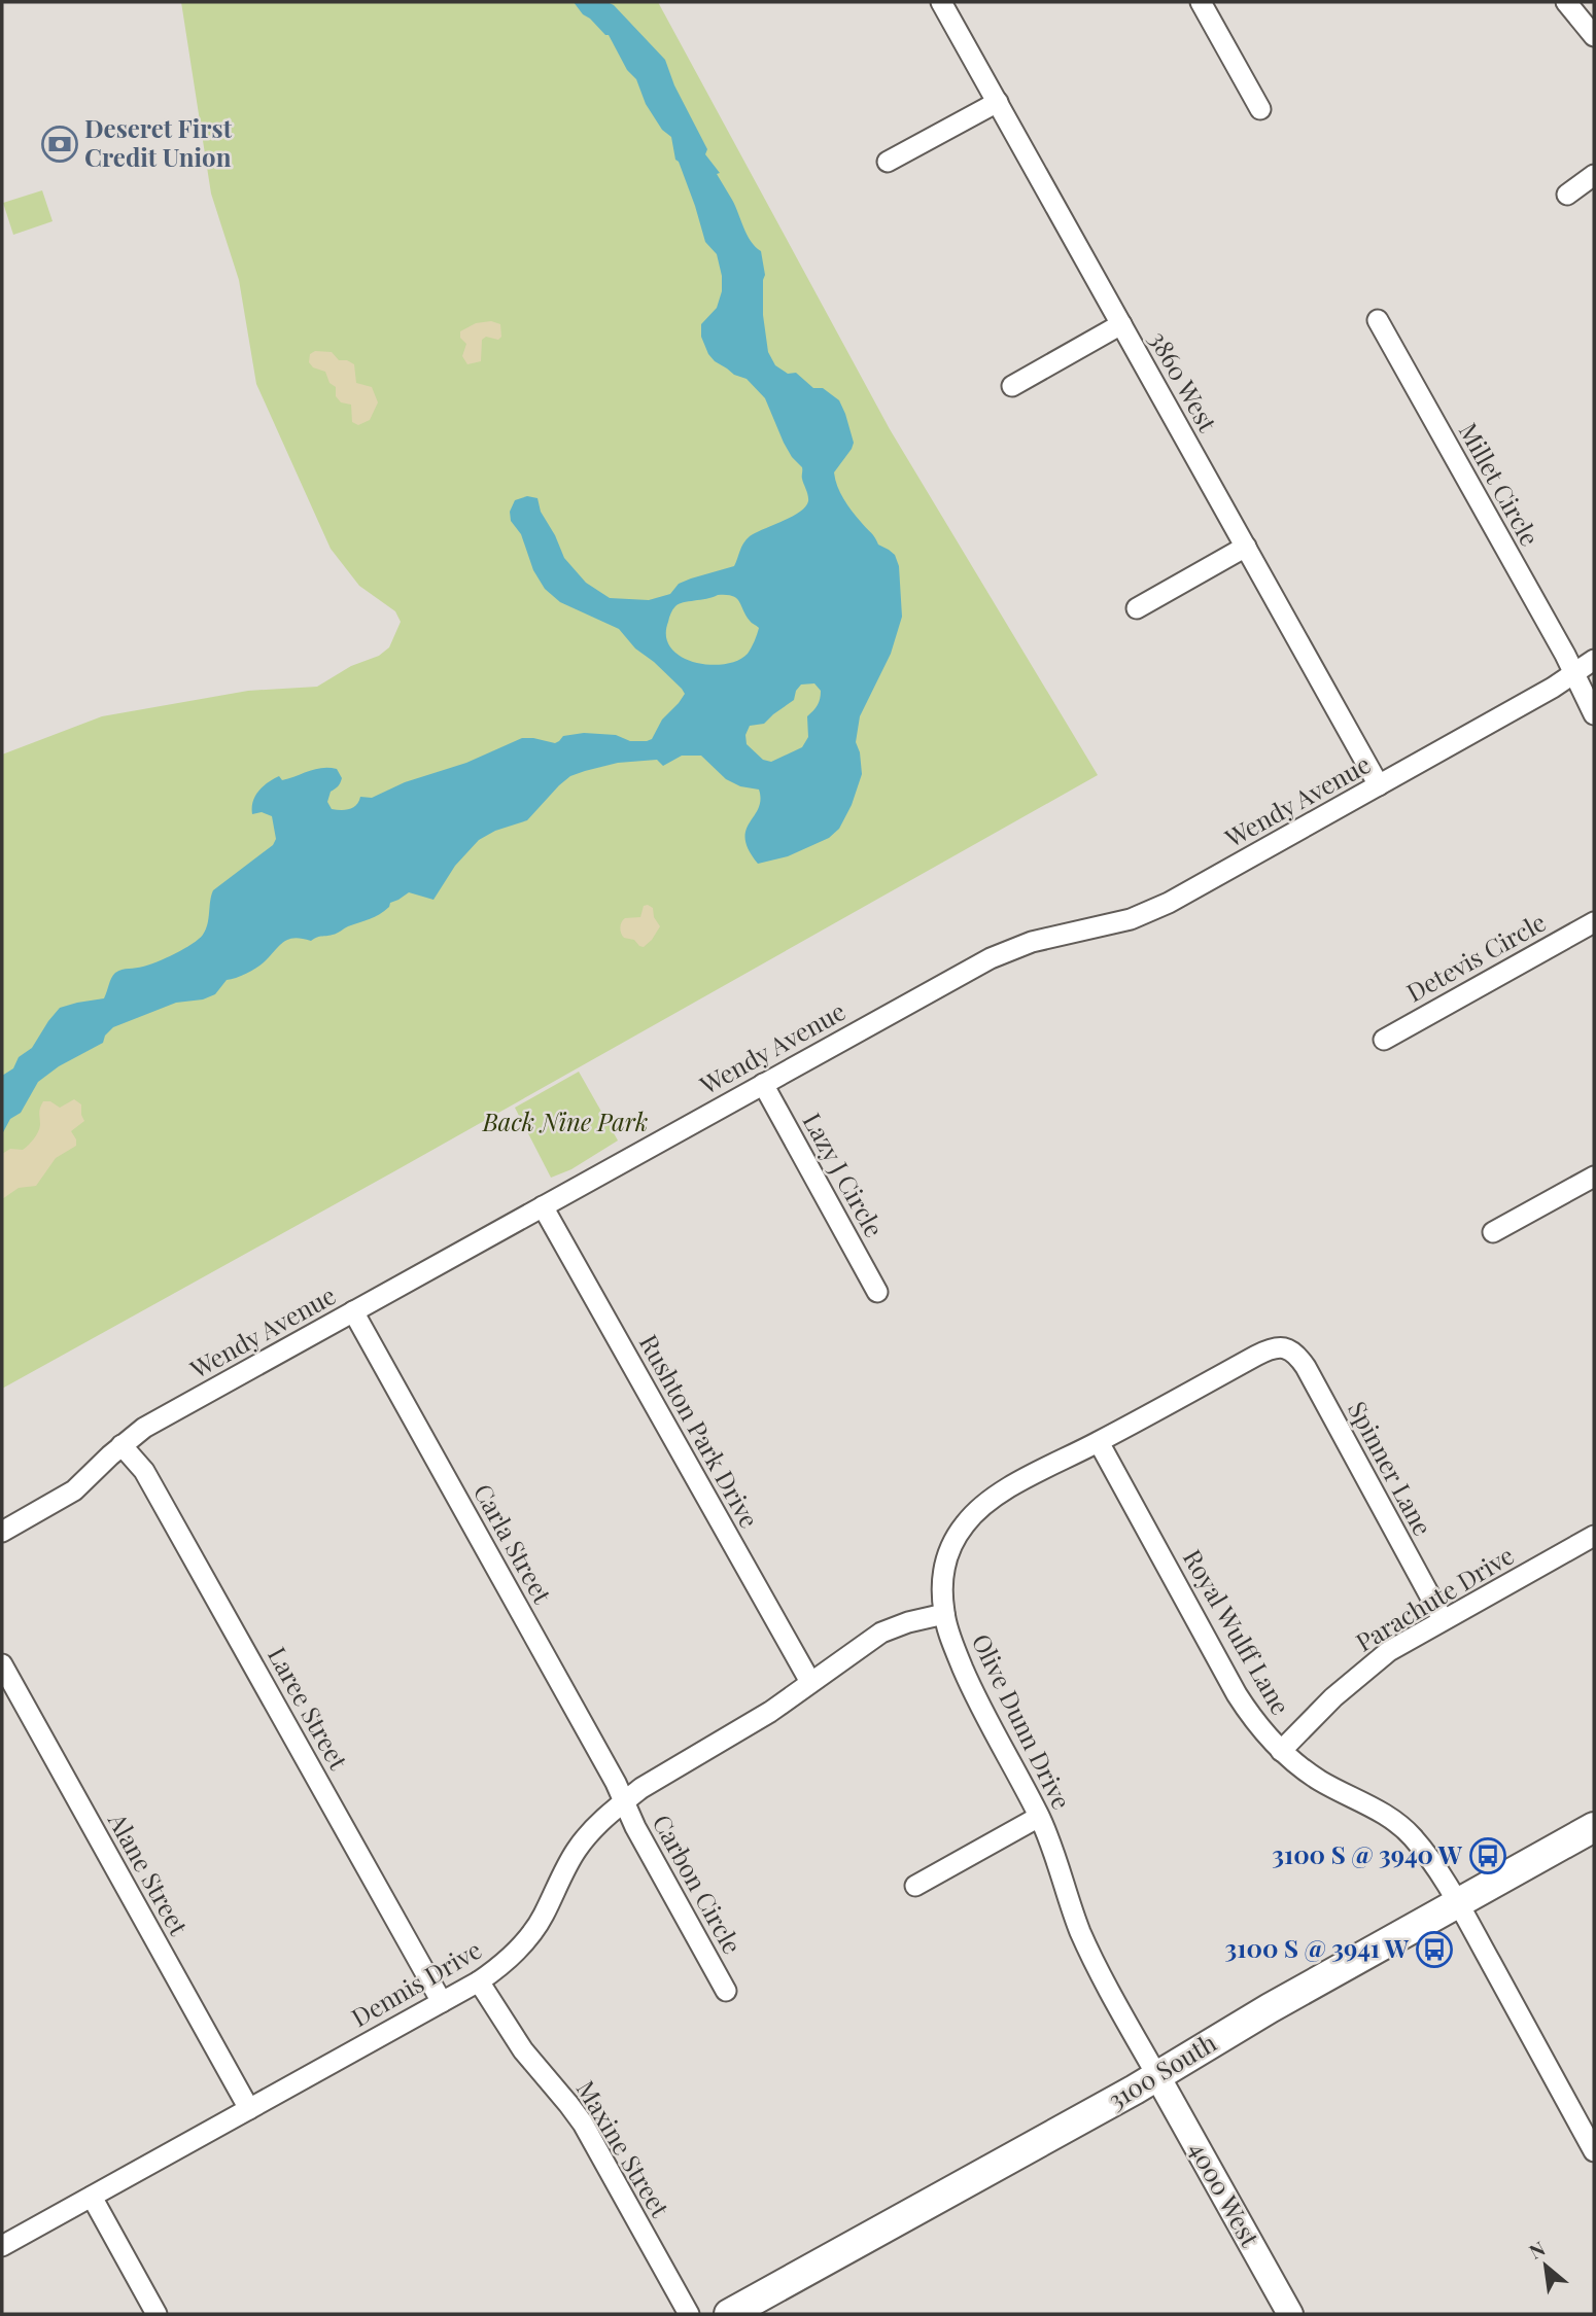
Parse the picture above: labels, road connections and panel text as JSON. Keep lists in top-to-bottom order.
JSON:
{
  "streets": {
    "main road": ["3100 South"],
    "street": [
      "3860 West",
      "Millet Circle",
      "Wendy Avenue",
      "Detevis Circle",
      "Lazy J Circle",
      "Rushton Park Drive",
      "Spinner Lane",
      "Carla Street",
      "Parachute Drive",
      "Royal Wulff Lane",
      "Laree Street",
      "Olive Dunn Drive",
      "Alane Street",
      "Carbon Circle",
      "Dennis Drive",
      "Maxine Street",
      "4000 West"
    ]
  },
  "crossings": [
    ["3860 West", "Wendy Avenue"],
    ["Millet Circle", "Wendy Avenue"],
    ["Wendy Avenue", "Lazy J Circle"],
    ["Wendy Avenue", "Rushton Park Drive"],
    ["Wendy Avenue", "Carla Street"],
    ["Wendy Avenue", "Laree Street"],
    ["Rushton Park Drive", "Dennis Drive"],
    ["Spinner Lane", "Parachute Drive"],
    ["Spinner Lane", "Olive Dunn Drive"],
    ["Carla Street", "Carbon Circle"],
    ["Carla Street", "Dennis Drive"],
    ["Parachute Drive", "Royal Wulff Lane"],
    ["Royal Wulff Lane", "Olive Dunn Drive"],
    ["Royal Wulff Lane", "3100 South"],
    ["Laree Street", "Dennis Drive"],
    ["Olive Dunn Drive", "Dennis Drive"],
    ["Olive Dunn Drive", "3100 South"],
    ["Olive Dunn Drive", "4000 West"],
    ["Alane Street", "Dennis Drive"],
    ["Carbon Circle", "Dennis Drive"],
    ["Dennis Drive", "Maxine Street"],
    ["3100 South", "4000 West"]
  ],
  "parks": ["Back Nine Park"],
  "places": {
    "bank": ["Deseret First Credit Union"],
    "bus stop": ["3100 S @ 3940 W", "3100 S @ 3941 W"]
  },
  "north": "top left"
}
